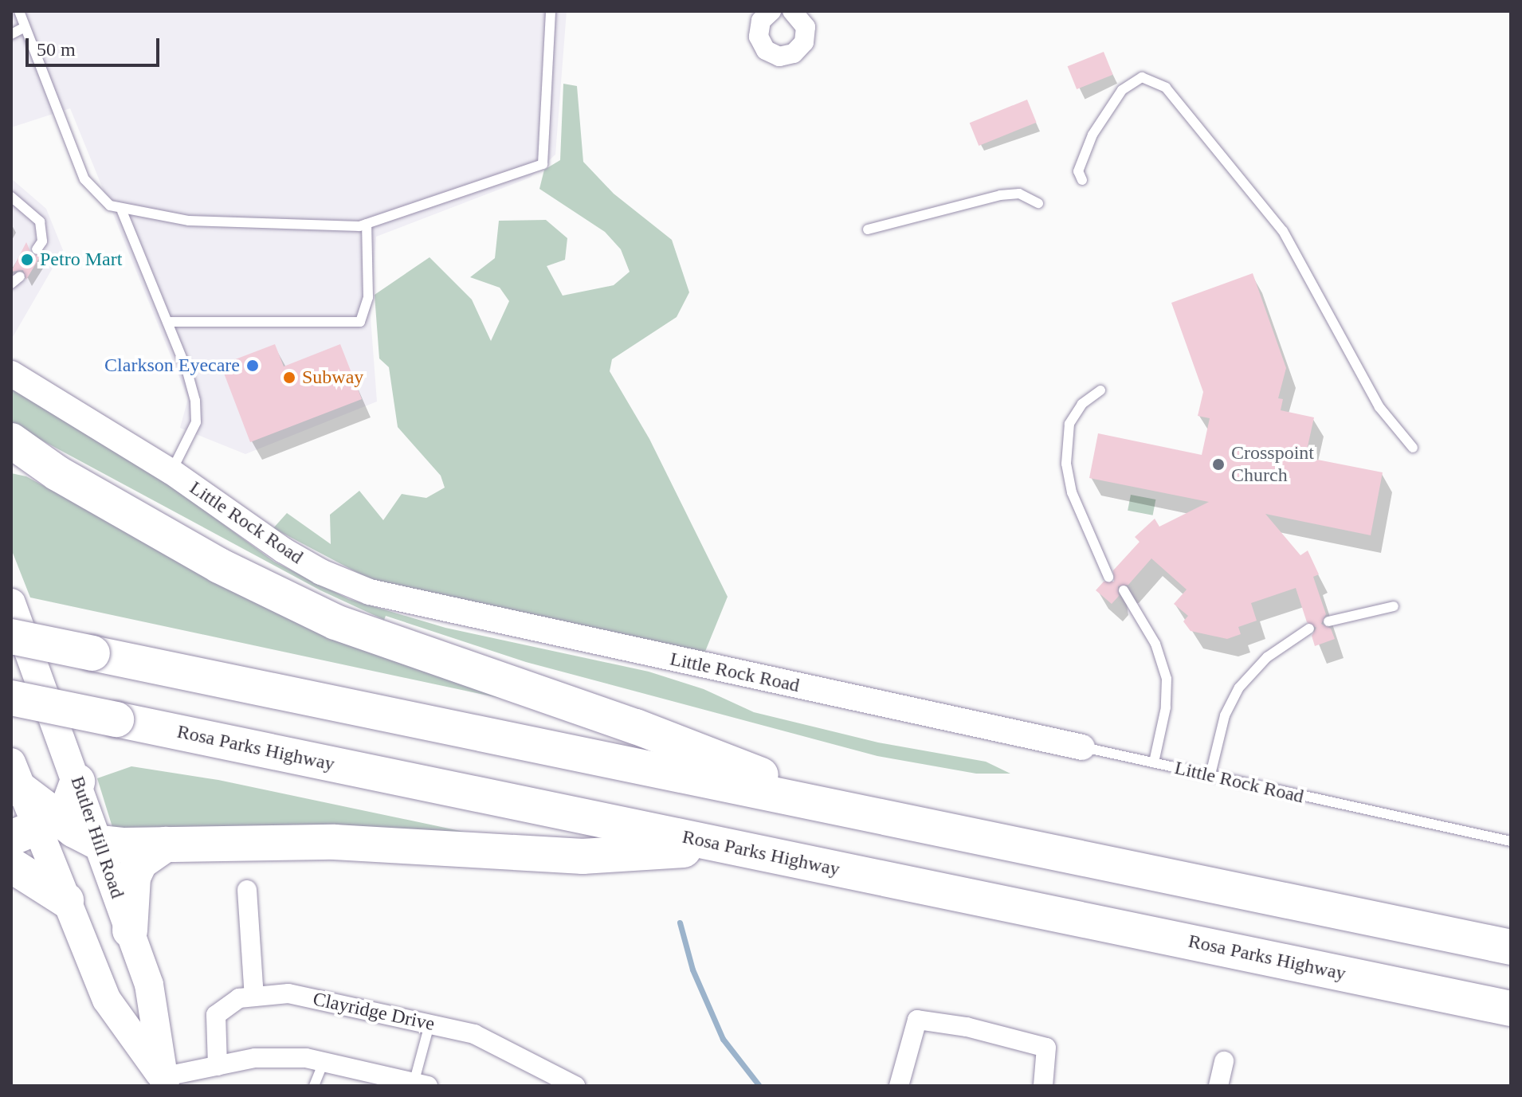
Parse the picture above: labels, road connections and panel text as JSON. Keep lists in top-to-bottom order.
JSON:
{
  "streets": {
    "highway": ["Rosa Parks Highway"],
    "main road": ["Butler Hill Road"],
    "street": ["Little Rock Road", "Clayridge Drive"]
  },
  "places": [
    "Petro Mart",
    "Clarkson Eyecare",
    "Subway",
    "Crosspoint Church"
  ],
  "scale_bar": "50 m"
}
